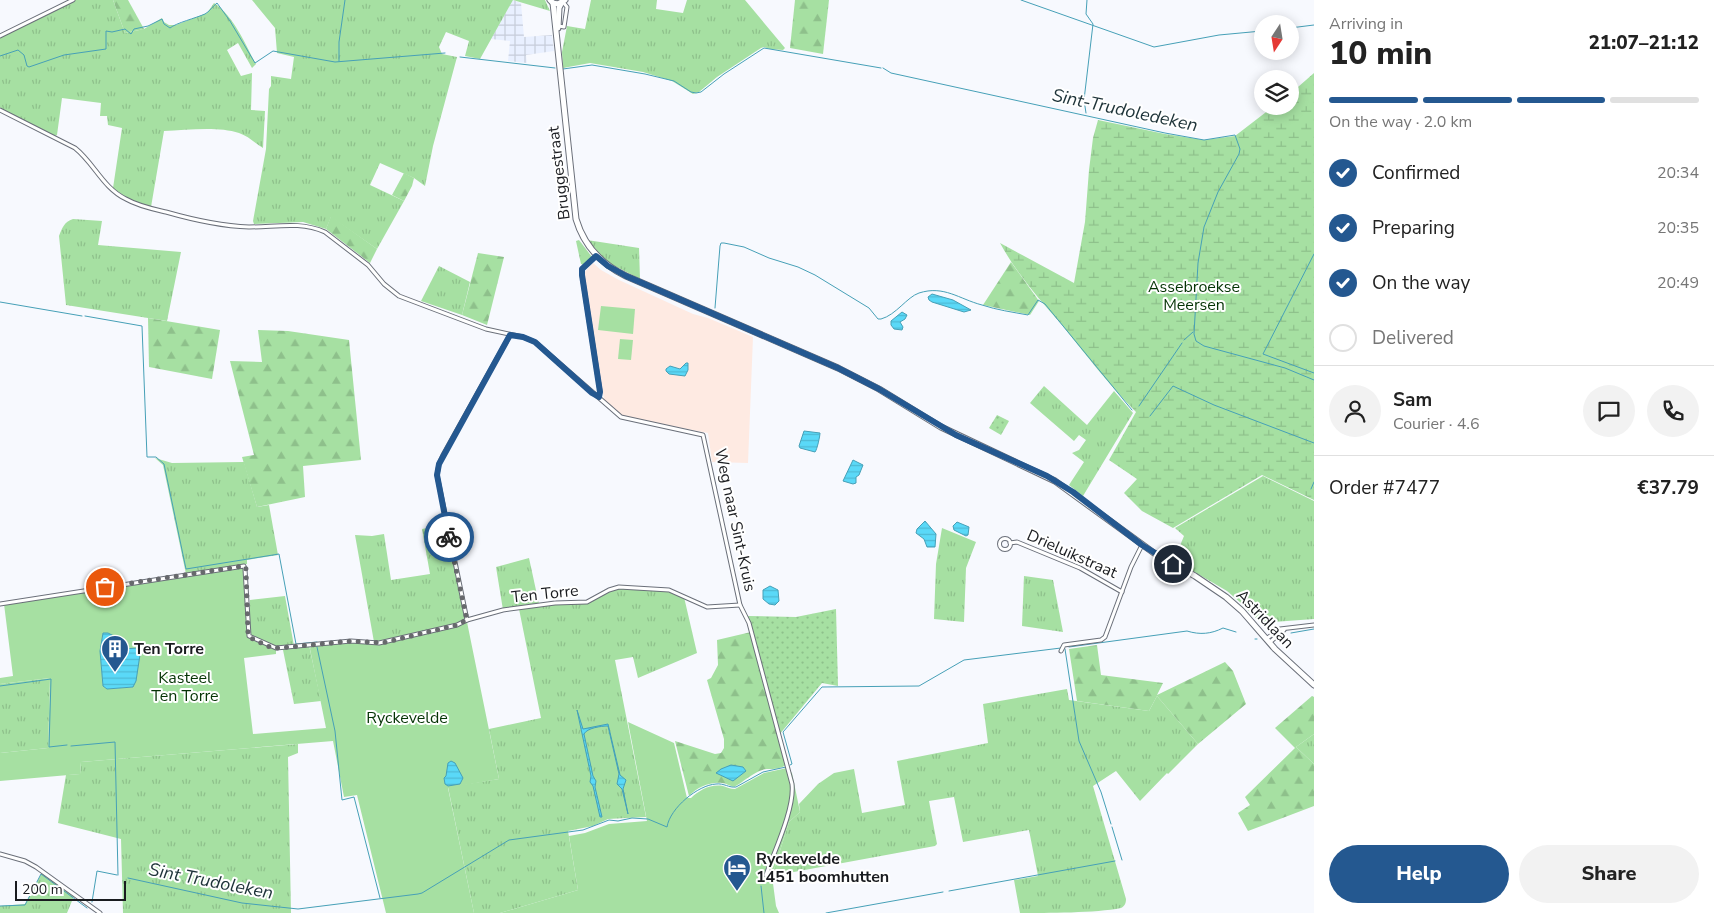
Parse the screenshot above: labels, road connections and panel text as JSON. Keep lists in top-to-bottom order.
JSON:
{
  "streets": {
    "main road": ["Bruggestraat", "Astridlaan"],
    "street": ["Weg naar Sint-Kruis", "Drieluikstraat", "Ten Torre"]
  },
  "crossings": [
    ["Bruggestraat", "Astridlaan"],
    ["Weg naar Sint-Kruis", "Ten Torre"]
  ],
  "water": ["Sint-Trudoledeken", "Sint Trudoleken"],
  "parks": ["Assebroekse Meersen", "Kasteel Ten Torre", "Ryckevelde"],
  "places": {
    "building": ["Ten Torre"],
    "hotel": ["Ryckevelde 1451 boomhutten"]
  },
  "scale_bar": "200 m",
  "north": "bottom",
  "page": {
    "heading": ["10 min", "Arriving in", "21:07–21:12"],
    "panel": [
      "Sam",
      "Courier · 4.6",
      "Order #7477",
      "€37.79"
    ],
    "bar": "On the way · 2.0 km",
    "list": [
      ["Confirmed", "20:34"],
      ["Preparing", "20:35"],
      ["On the way", "20:49"],
      "Delivered"
    ],
    "buttons": ["Help", "Share"],
    "scale": "200 m"
  }
}
